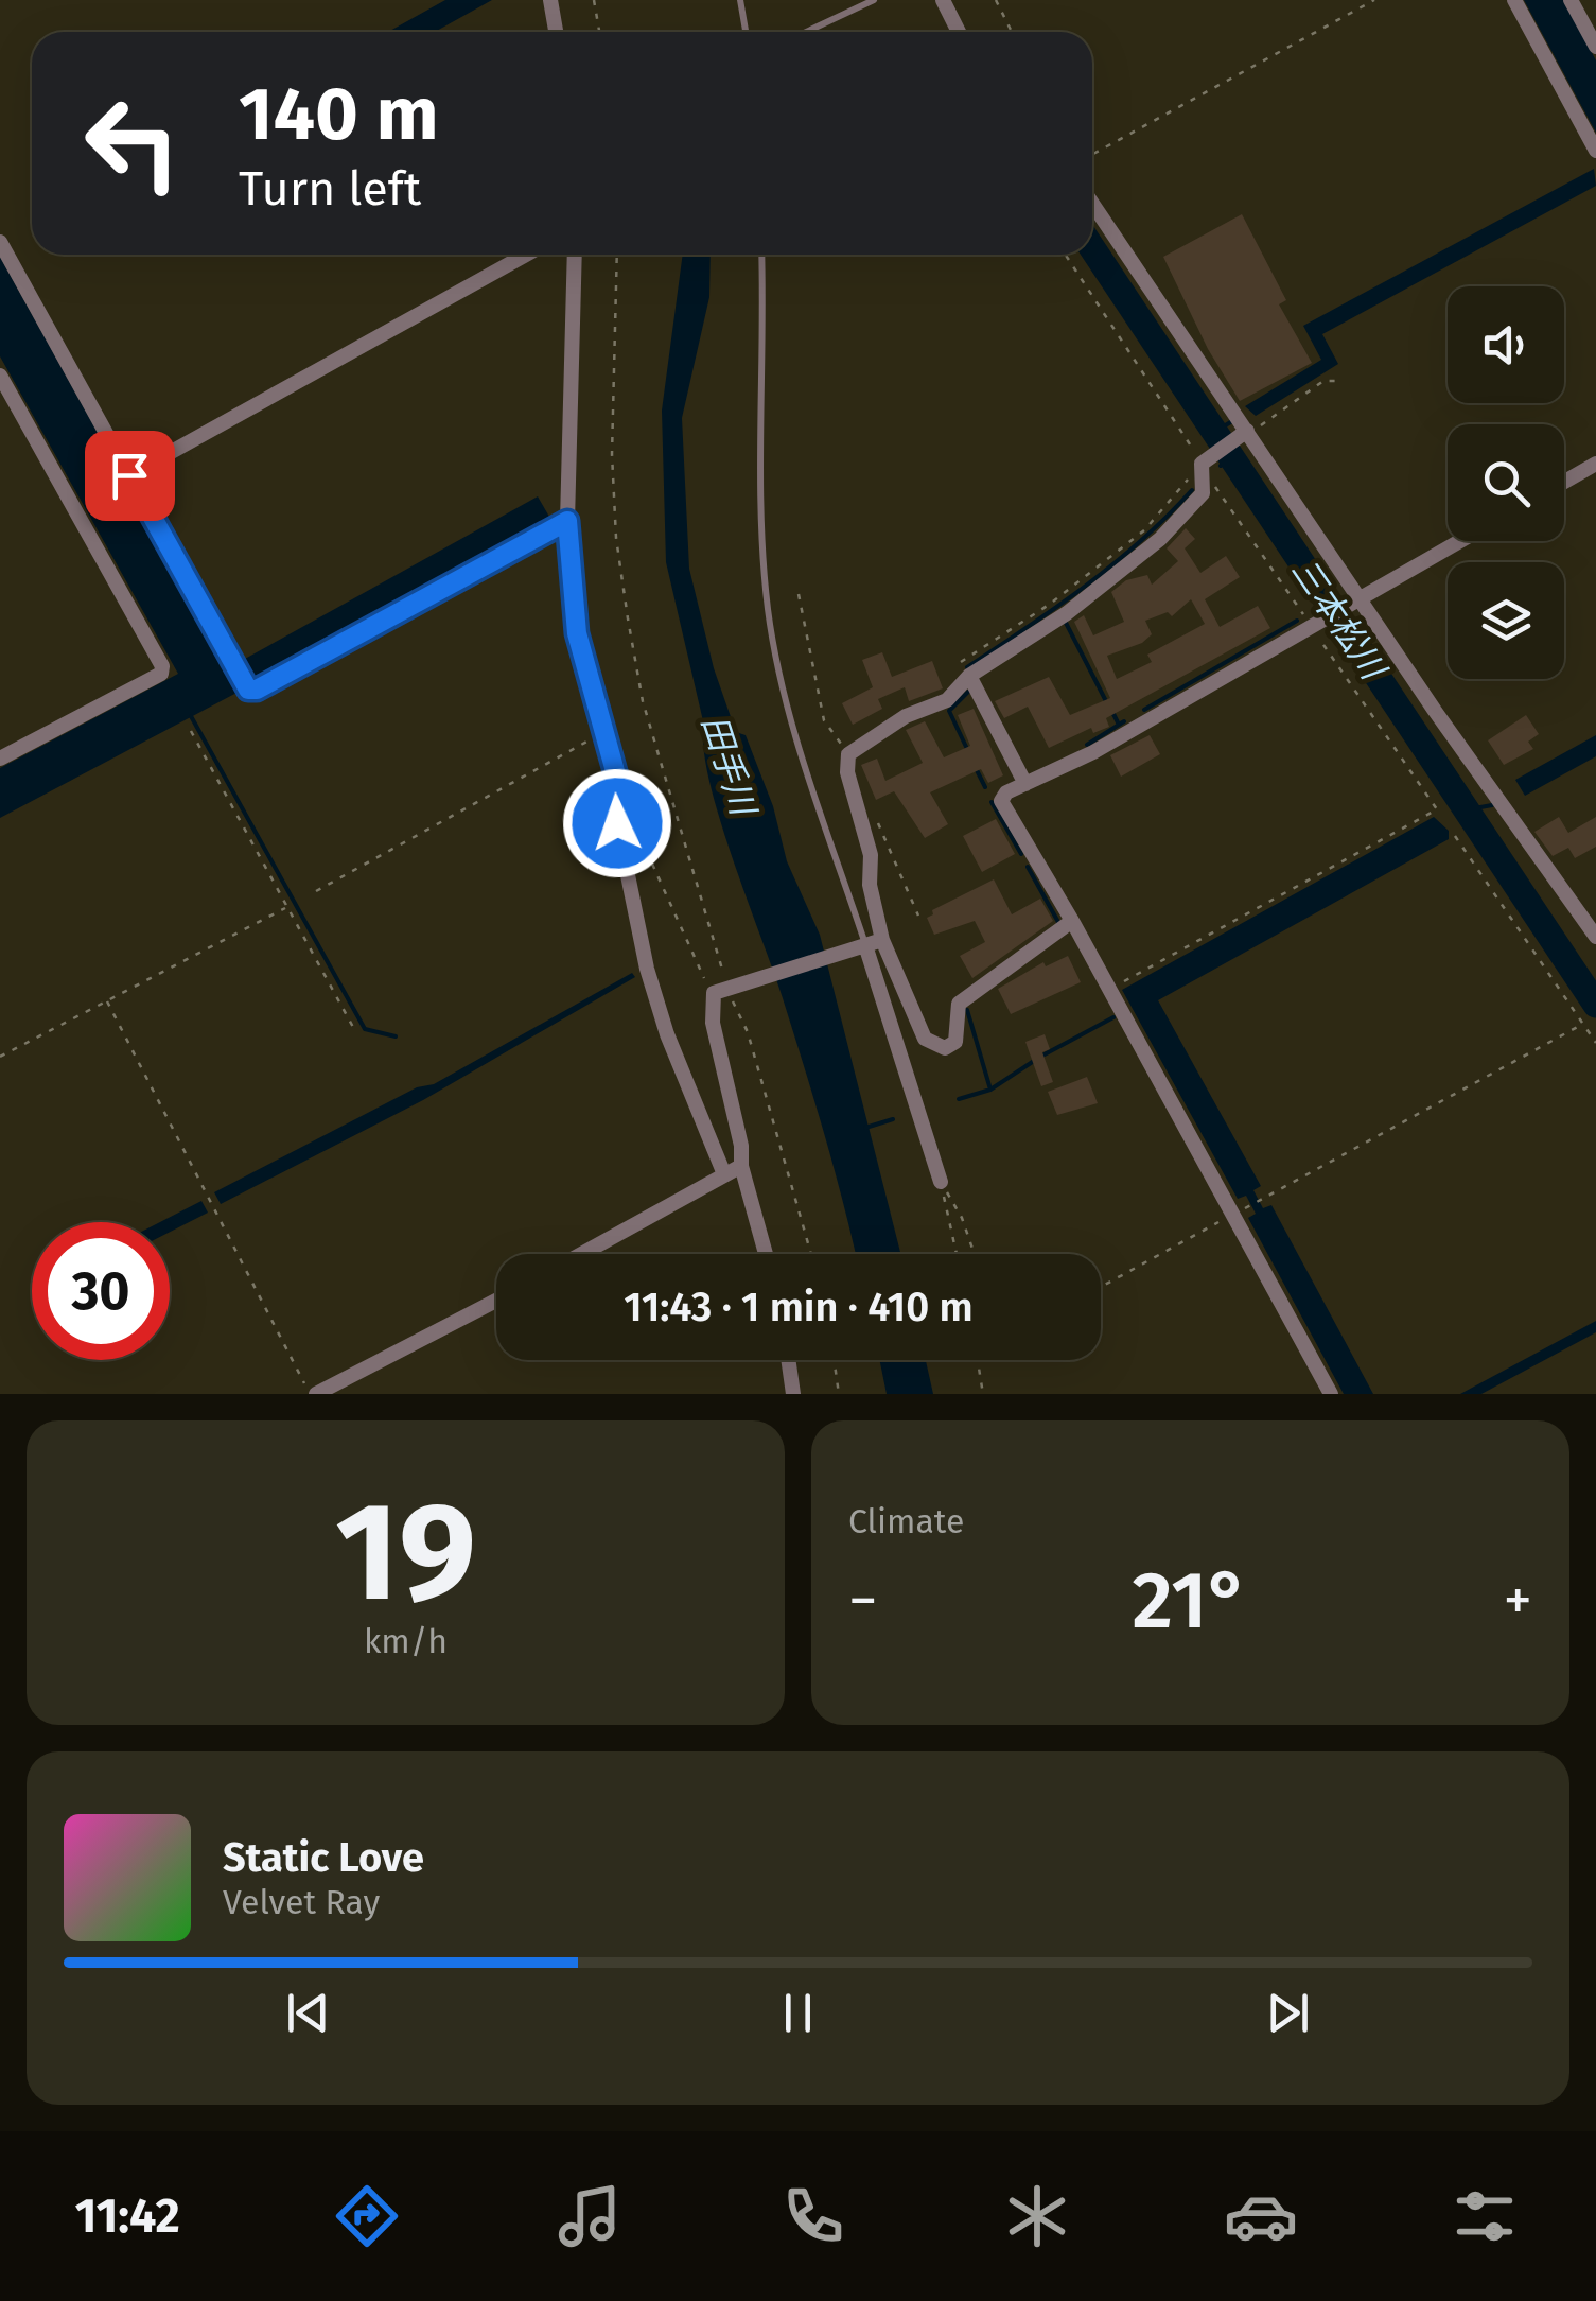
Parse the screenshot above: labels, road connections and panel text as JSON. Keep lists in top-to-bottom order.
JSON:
{
  "water": ["三本松川", "田手川"],
  "page": {
    "turn": ["140 m", "Turn left"],
    "limit": "30",
    "trip": "11:43 · 1 min · 410 m",
    "tile": [
      ["19", "km/h"],
      "Climate"
    ],
    "heat": ["−", "21°", "+"],
    "song": ["Static Love", "Velvet Ray"],
    "tabs": "11:42"
  }
}
